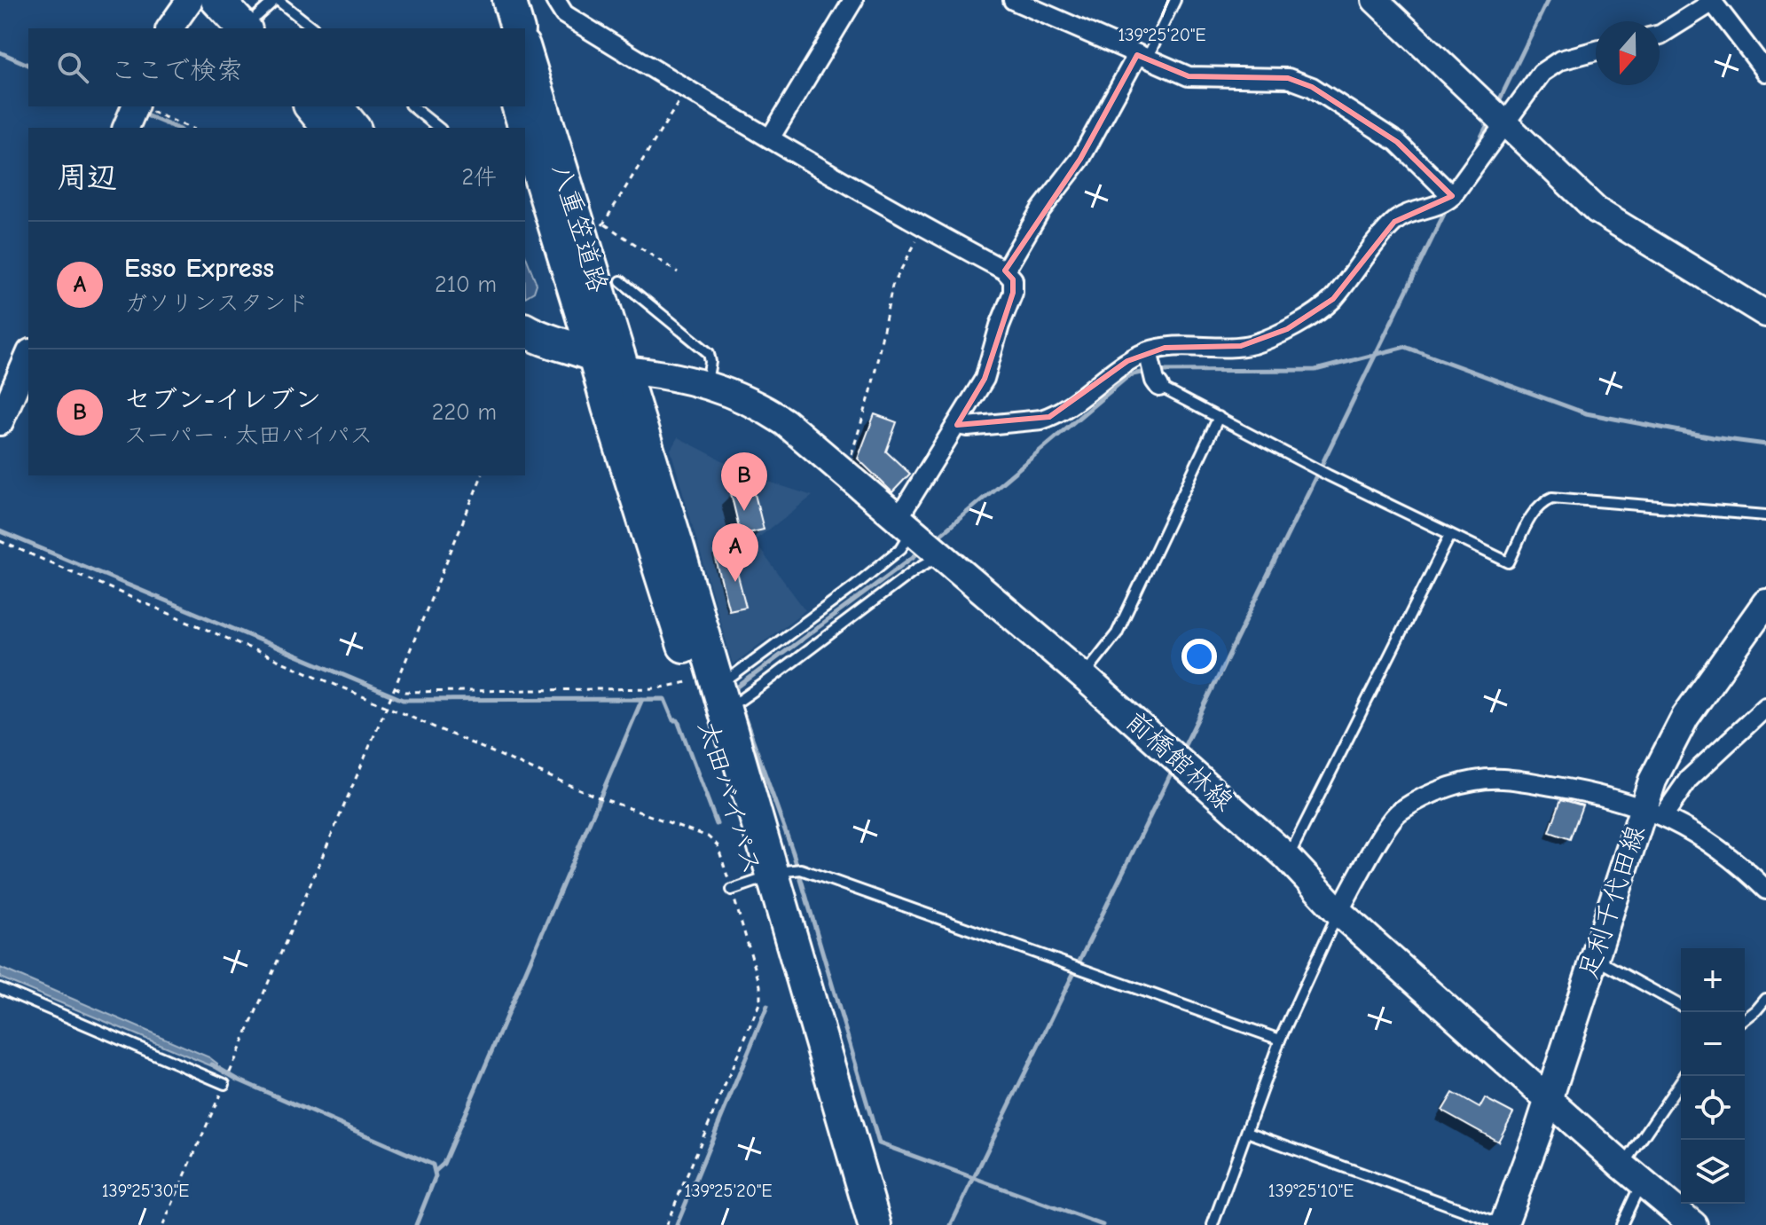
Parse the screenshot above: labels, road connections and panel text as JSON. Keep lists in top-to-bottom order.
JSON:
{
  "streets": {
    "highway": ["八重笠道路", "太田バイパス"],
    "main road": ["前橋館林線", "足利千代田線"]
  },
  "crossings": [
    ["八重笠道路", "前橋館林線"],
    ["八重笠道路", "太田バイパス"],
    ["前橋館林線", "太田バイパス"],
    ["前橋館林線", "足利千代田線"]
  ],
  "north": "bottom",
  "page": {
    "search": "ここで検索",
    "heading": ["周辺", "2件"],
    "list": [
      {
        "mark": "A",
        "name": "Esso Express",
        "note": "ガソリンスタンド",
        "value": "210 m"
      },
      {
        "mark": "B",
        "name": "セブン-イレブン",
        "note": "スーパー · 太田バイパス",
        "value": "220 m"
      }
    ],
    "pins": ["B", "A"],
    "map_buttons": ["+", "−"]
  },
  "coordinates": ["139°25'20\"E", "139°25'30\"E", "139°25'10\"E"]
}
